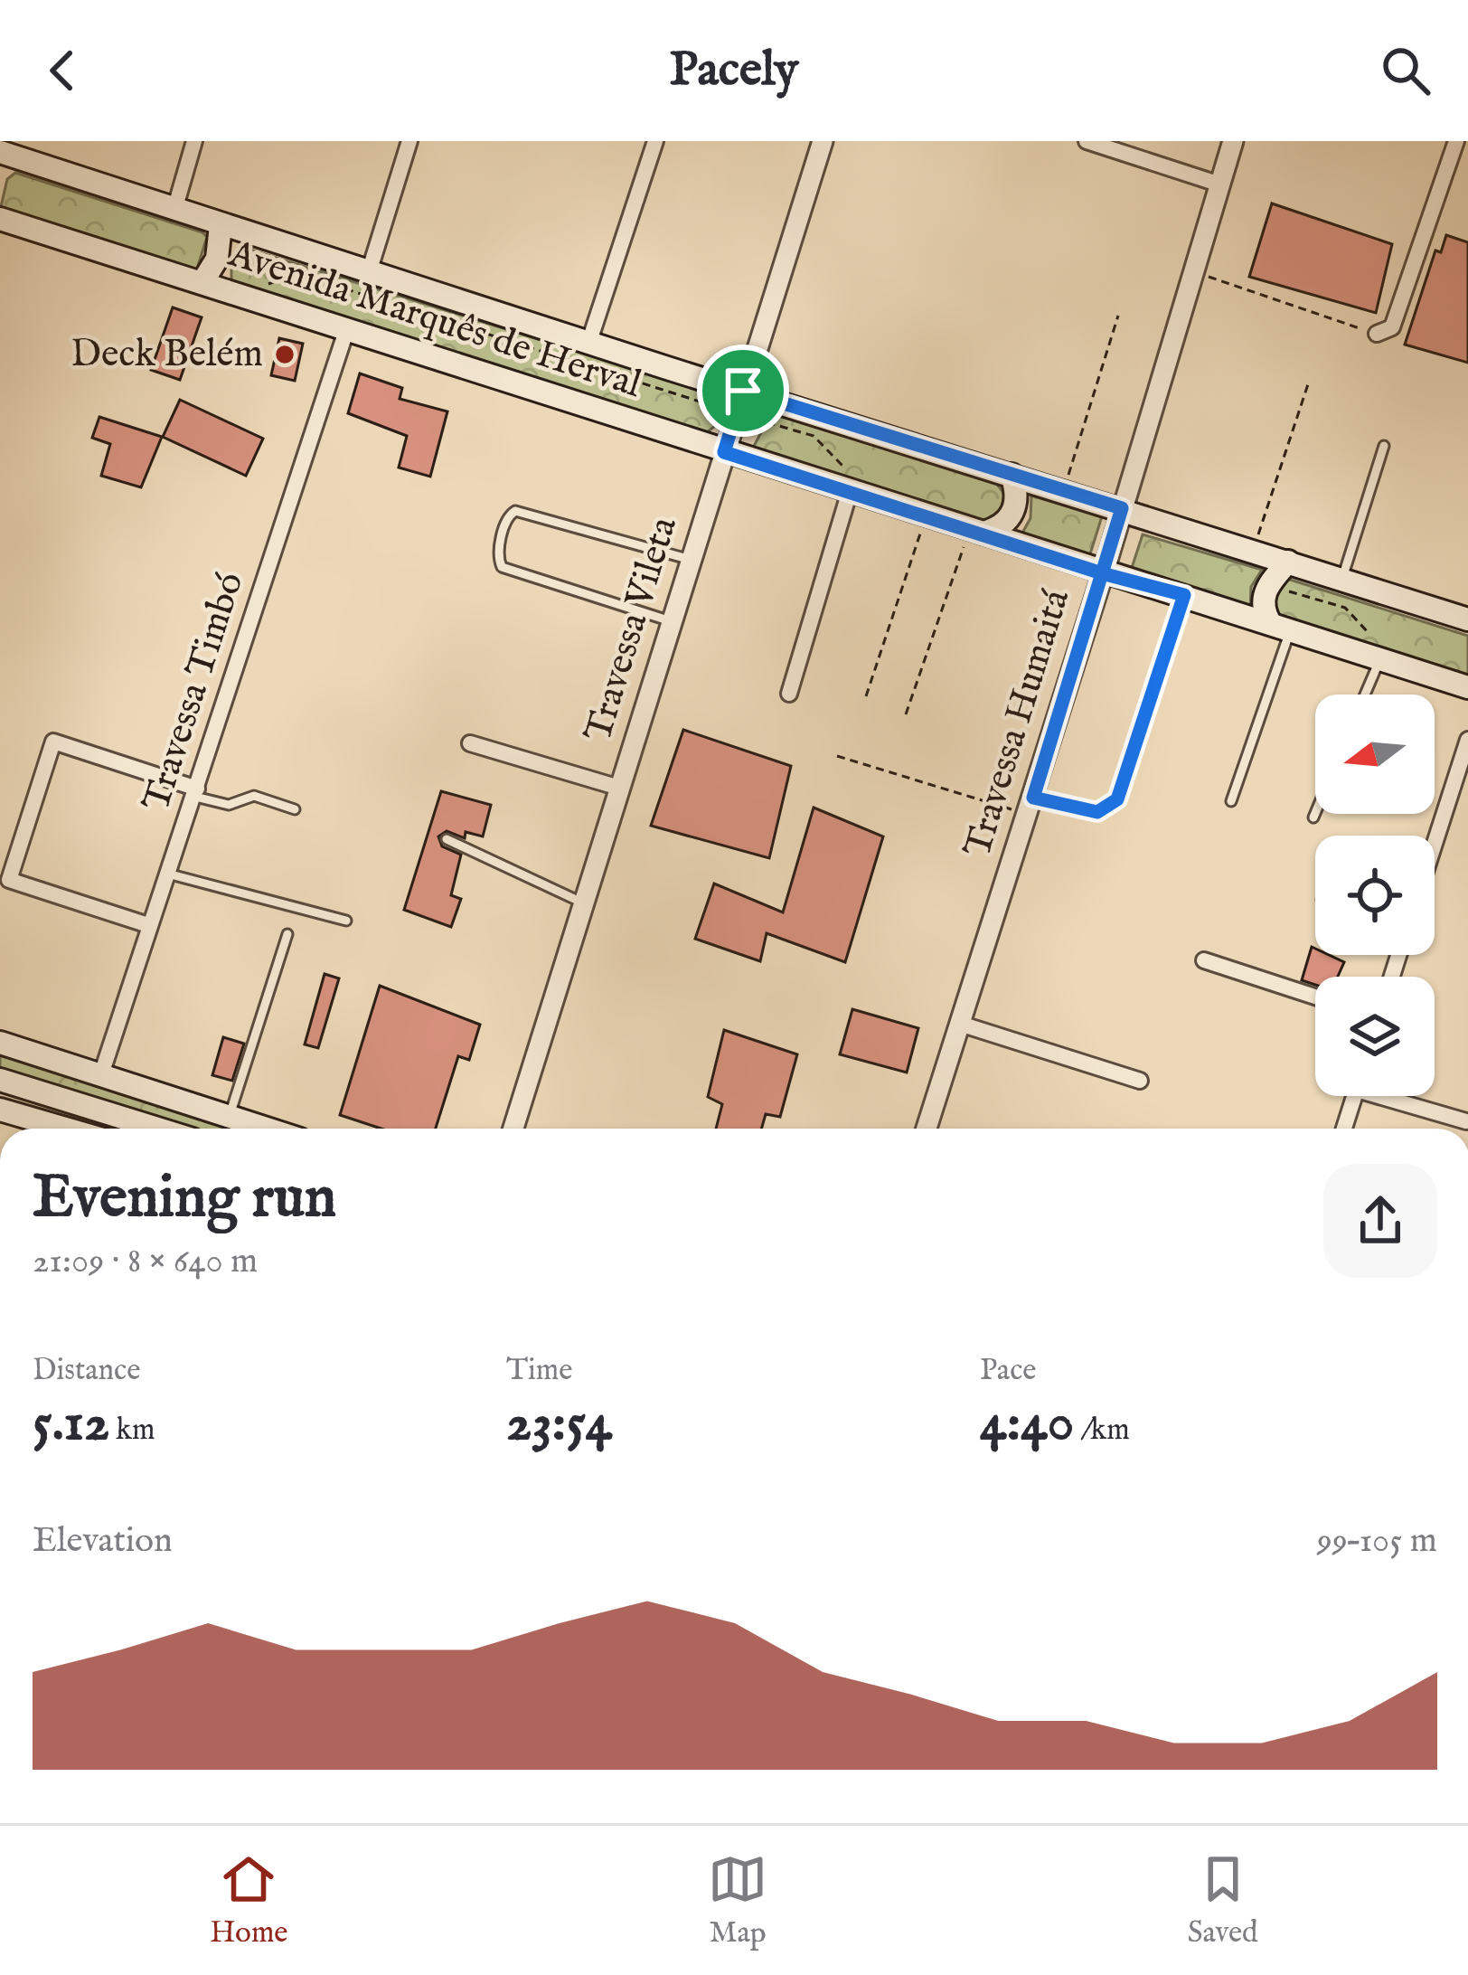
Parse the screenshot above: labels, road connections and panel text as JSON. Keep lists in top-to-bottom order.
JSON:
{
  "streets": {
    "main road": ["Avenida Marquês de Herval"],
    "street": ["Travessa Vileta", "Travessa Timbó", "Travessa Humaitá"]
  },
  "crossings": [
    ["Avenida Marquês de Herval", "Travessa Vileta"],
    ["Avenida Marquês de Herval", "Travessa Timbó"],
    ["Avenida Marquês de Herval", "Travessa Humaitá"]
  ],
  "places": ["Deck Belém"],
  "north": "left",
  "page": {
    "header": "Pacely",
    "heading": ["Evening run", "21:09 · 8 × 640 m"],
    "stats": [
      ["Distance", "5.12 km"],
      ["Time", "23:54"],
      ["Pace", "4:40 /km"]
    ],
    "chart": ["Elevation", "99–105 m"],
    "tabs": ["Home", "Map", "Saved"]
  }
}
